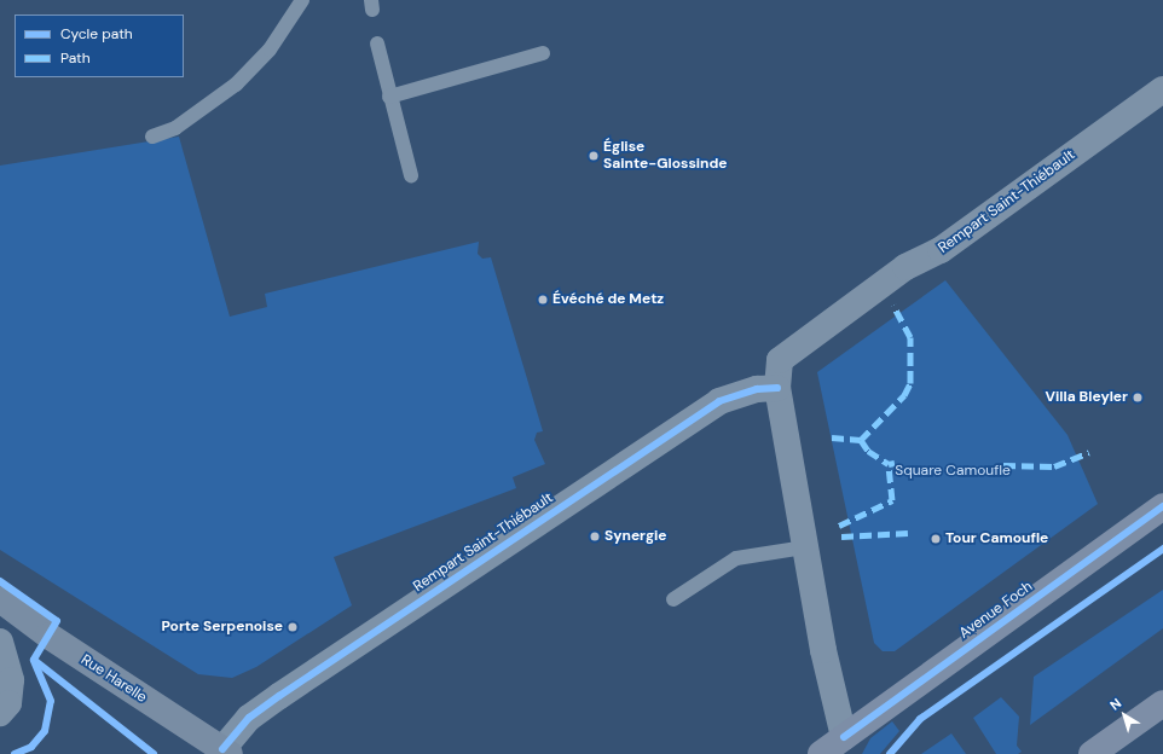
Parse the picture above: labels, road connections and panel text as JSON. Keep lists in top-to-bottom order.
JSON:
{
  "streets": {
    "main road": ["Avenue Foch"],
    "street": ["Rempart Saint-Thiébault", "Rue Harelle"]
  },
  "crossings": [
    ["Rempart Saint-Thiébault", "Rue Harelle"]
  ],
  "parks": ["Square Camoufle"],
  "places": [
    "Église Sainte-Glossinde",
    "Évéché de Metz",
    "Villa Bleyler",
    "Synergie",
    "Tour Camoufle",
    "Porte Serpenoise"
  ],
  "legend": ["Cycle path", "Path"],
  "north": "top left"
}
